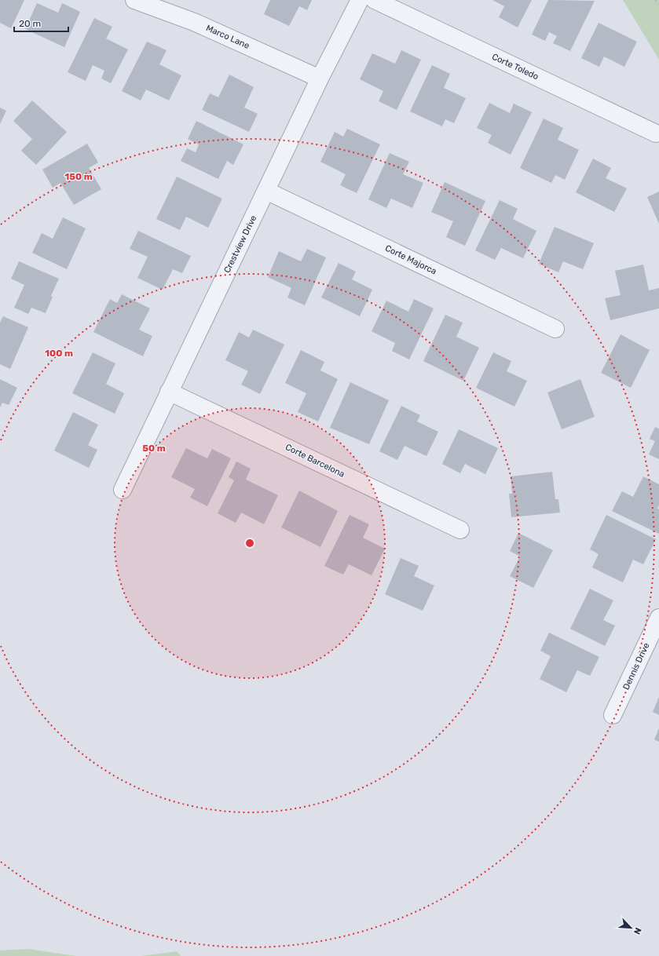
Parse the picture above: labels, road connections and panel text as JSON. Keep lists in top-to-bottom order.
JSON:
{
  "streets": {
    "street": [
      "Marco Lane",
      "Corte Toledo",
      "Crestview Drive",
      "Corte Majorca",
      "Corte Barcelona",
      "Dennis Drive"
    ]
  },
  "crossings": [
    ["Marco Lane", "Crestview Drive"],
    ["Crestview Drive", "Corte Majorca"],
    ["Crestview Drive", "Corte Barcelona"]
  ],
  "scale_bar": "20 m",
  "north": "bottom right",
  "rings": ["150 m", "100 m", "50 m"]
}
